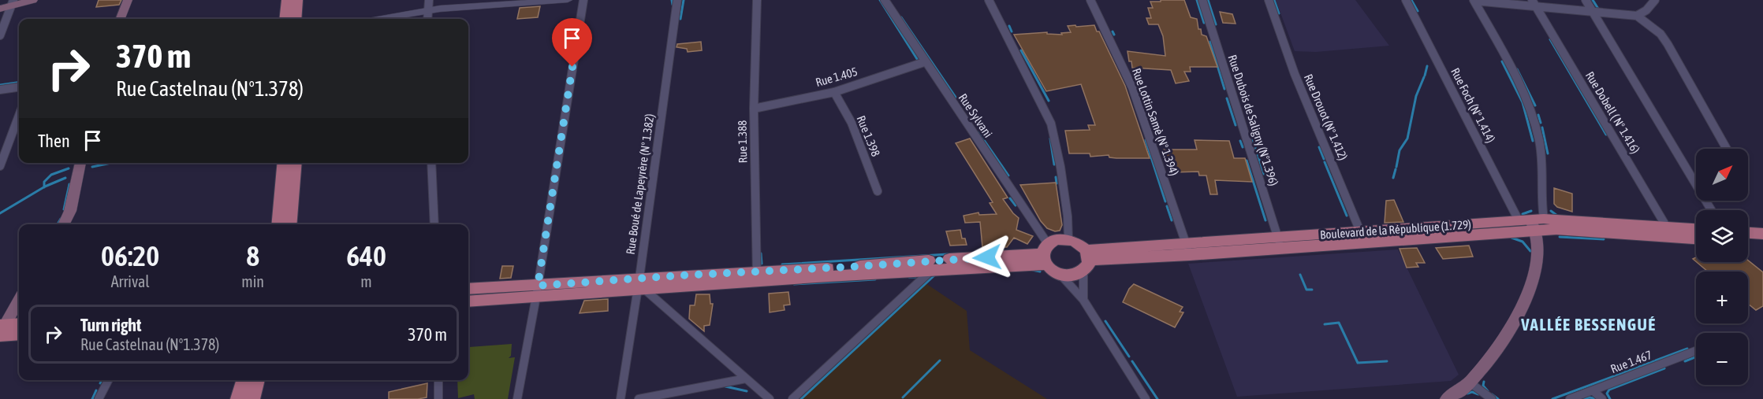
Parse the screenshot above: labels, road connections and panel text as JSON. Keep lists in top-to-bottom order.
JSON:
{
  "streets": {
    "main road": ["Boulevard de la République (1.729)"],
    "street": [
      "Rue 1.405",
      "Rue Foch (N° 1.414)",
      "Rue Dobell ( N° 1.416)",
      "Rue Sylvani",
      "Rue Drouot (N° 1.412)",
      "Rue Dubois de Saligny (N°1.396)",
      "Rue Lottin Samè (N° 1.394)",
      "Rue 1.398",
      "Rue 1.388",
      "Rue Boué de Lapeyrère (N° 1.382)",
      "Rue 1.467"
    ]
  },
  "crossings": [
    ["Rue 1.405", "Rue Sylvani"],
    ["Rue 1.405", "Rue 1.398"],
    ["Rue 1.405", "Rue 1.388"],
    ["Rue Foch (N° 1.414)", "Boulevard de la République (1.729)"],
    ["Rue Dobell ( N° 1.416)", "Boulevard de la République (1.729)"],
    ["Rue Sylvani", "Boulevard de la République (1.729)"],
    ["Rue Drouot (N° 1.412)", "Boulevard de la République (1.729)"],
    ["Rue Dubois de Saligny (N°1.396)", "Boulevard de la République (1.729)"],
    ["Rue Lottin Samè (N° 1.394)", "Boulevard de la République (1.729)"]
  ],
  "districts": ["VALLÉE BESSENGUÉ"],
  "north": "top right",
  "page": {
    "turn": ["370 m", "Rue Castelnau (N°1.378)"],
    "then": "Then",
    "map_buttons": ["+", "−"],
    "eta": [
      "06:20",
      "Arrival",
      "8",
      "min",
      "640",
      "m"
    ],
    "list": [
      {
        "name": "Turn right",
        "note": "Rue Castelnau (N°1.378)",
        "value": "370 m"
      }
    ]
  }
}
